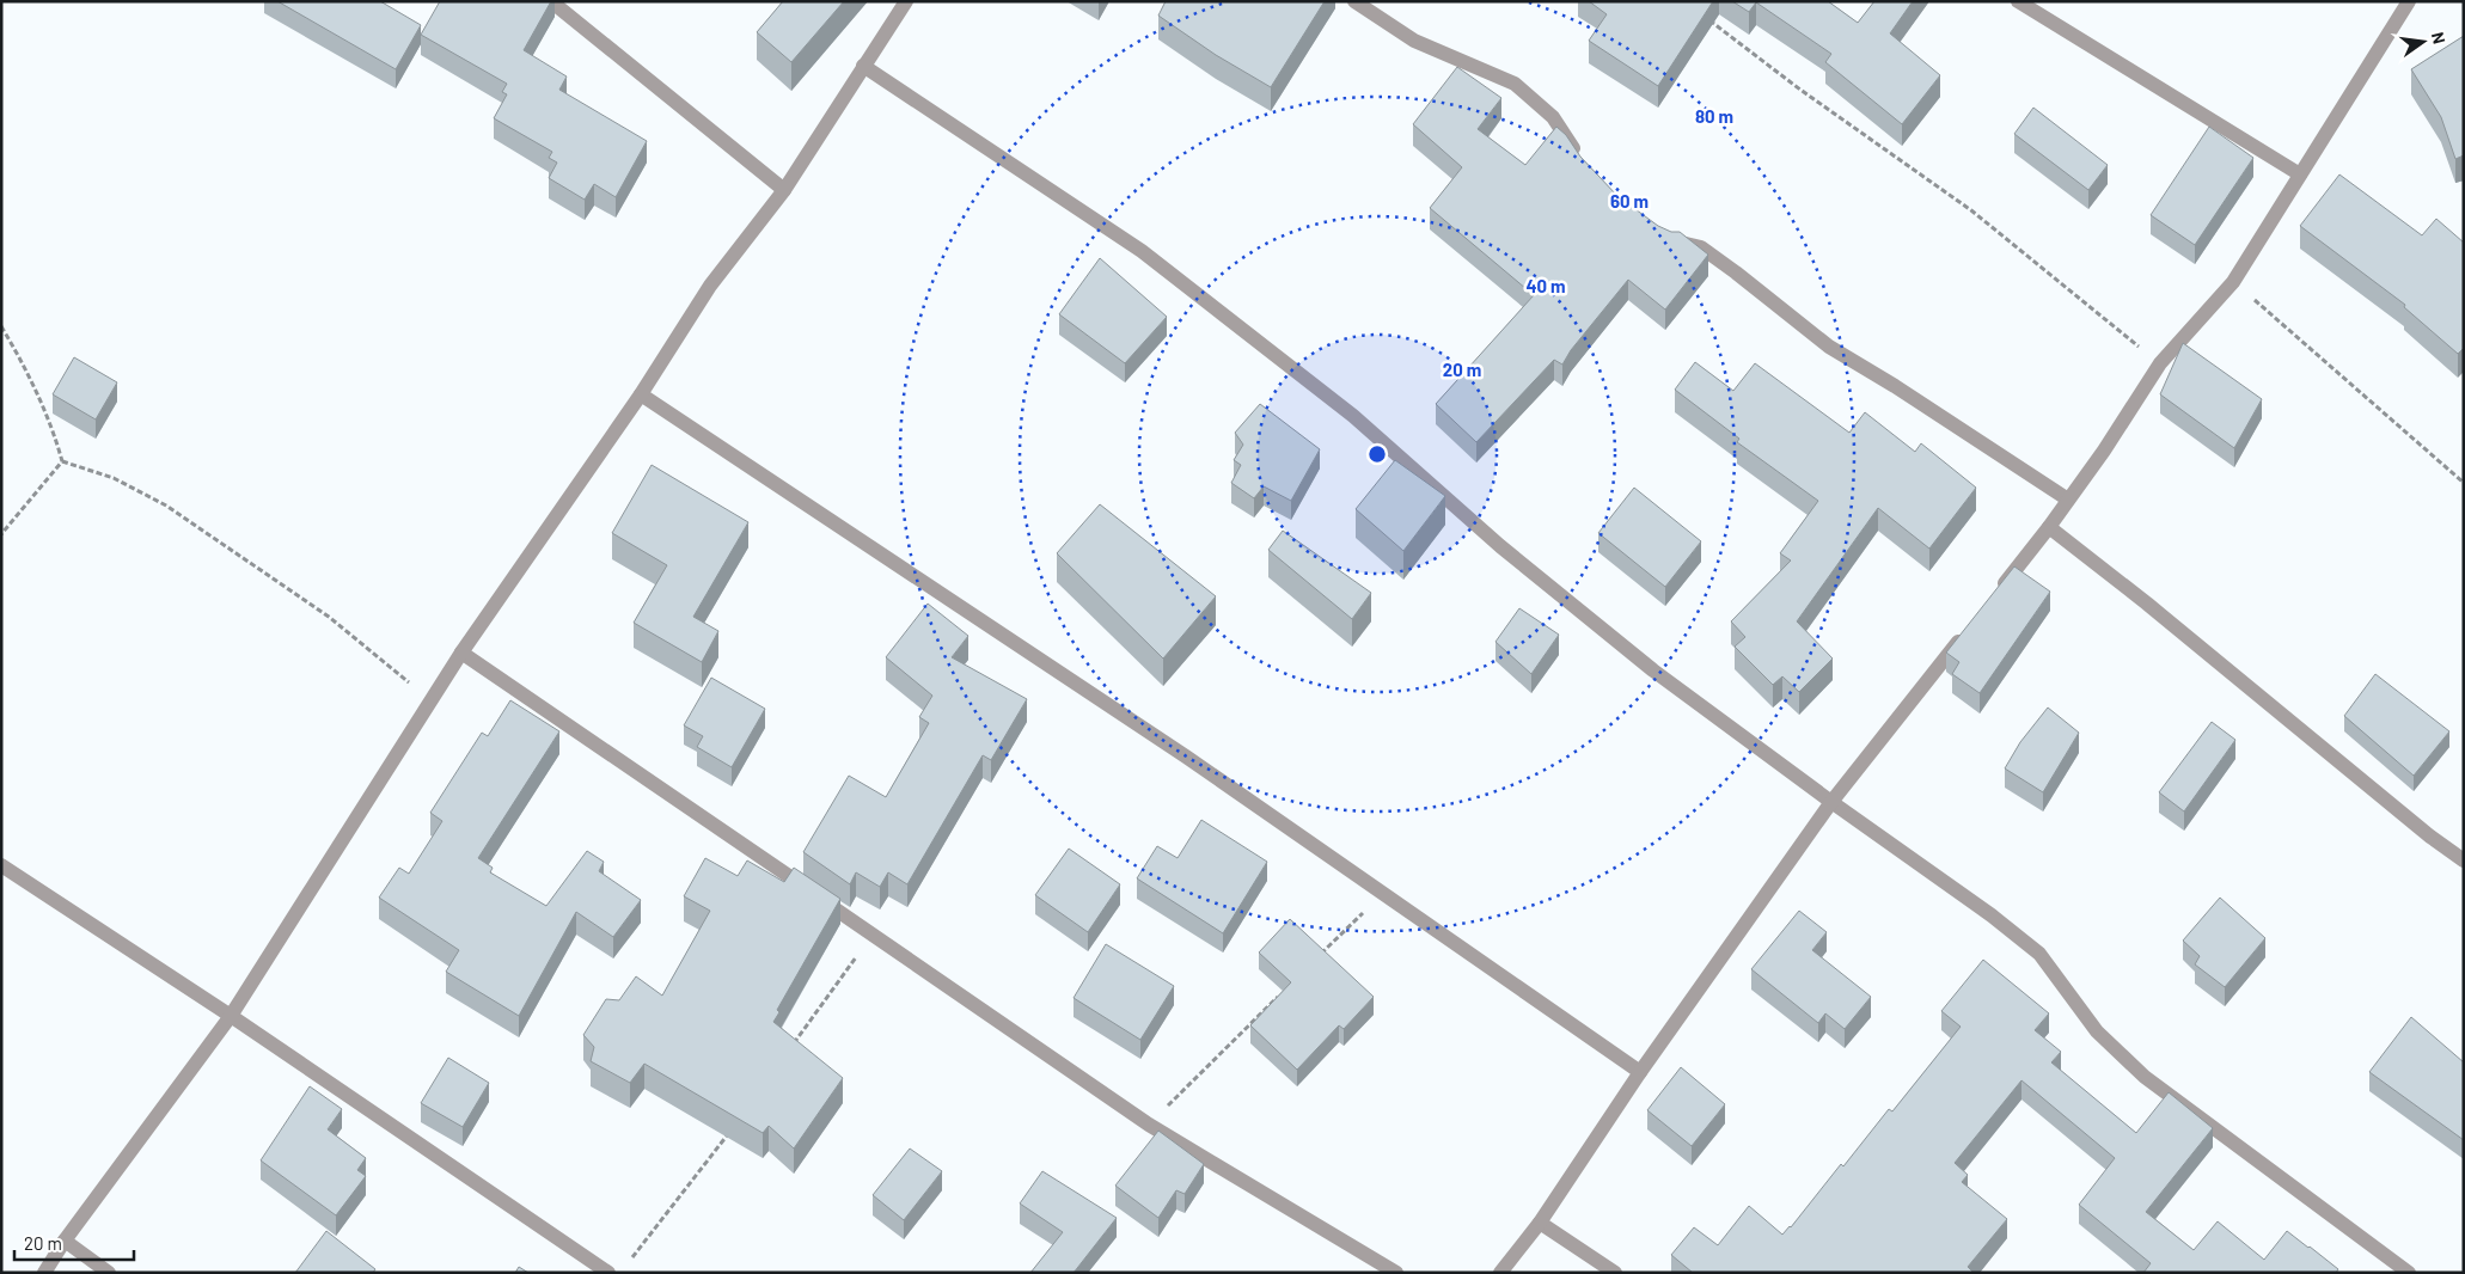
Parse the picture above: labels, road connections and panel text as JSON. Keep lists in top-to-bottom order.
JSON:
{
  "scale_bar": "20 m",
  "north": "right",
  "rings": [
    "80 m",
    "60 m",
    "40 m",
    "20 m"
  ]
}
